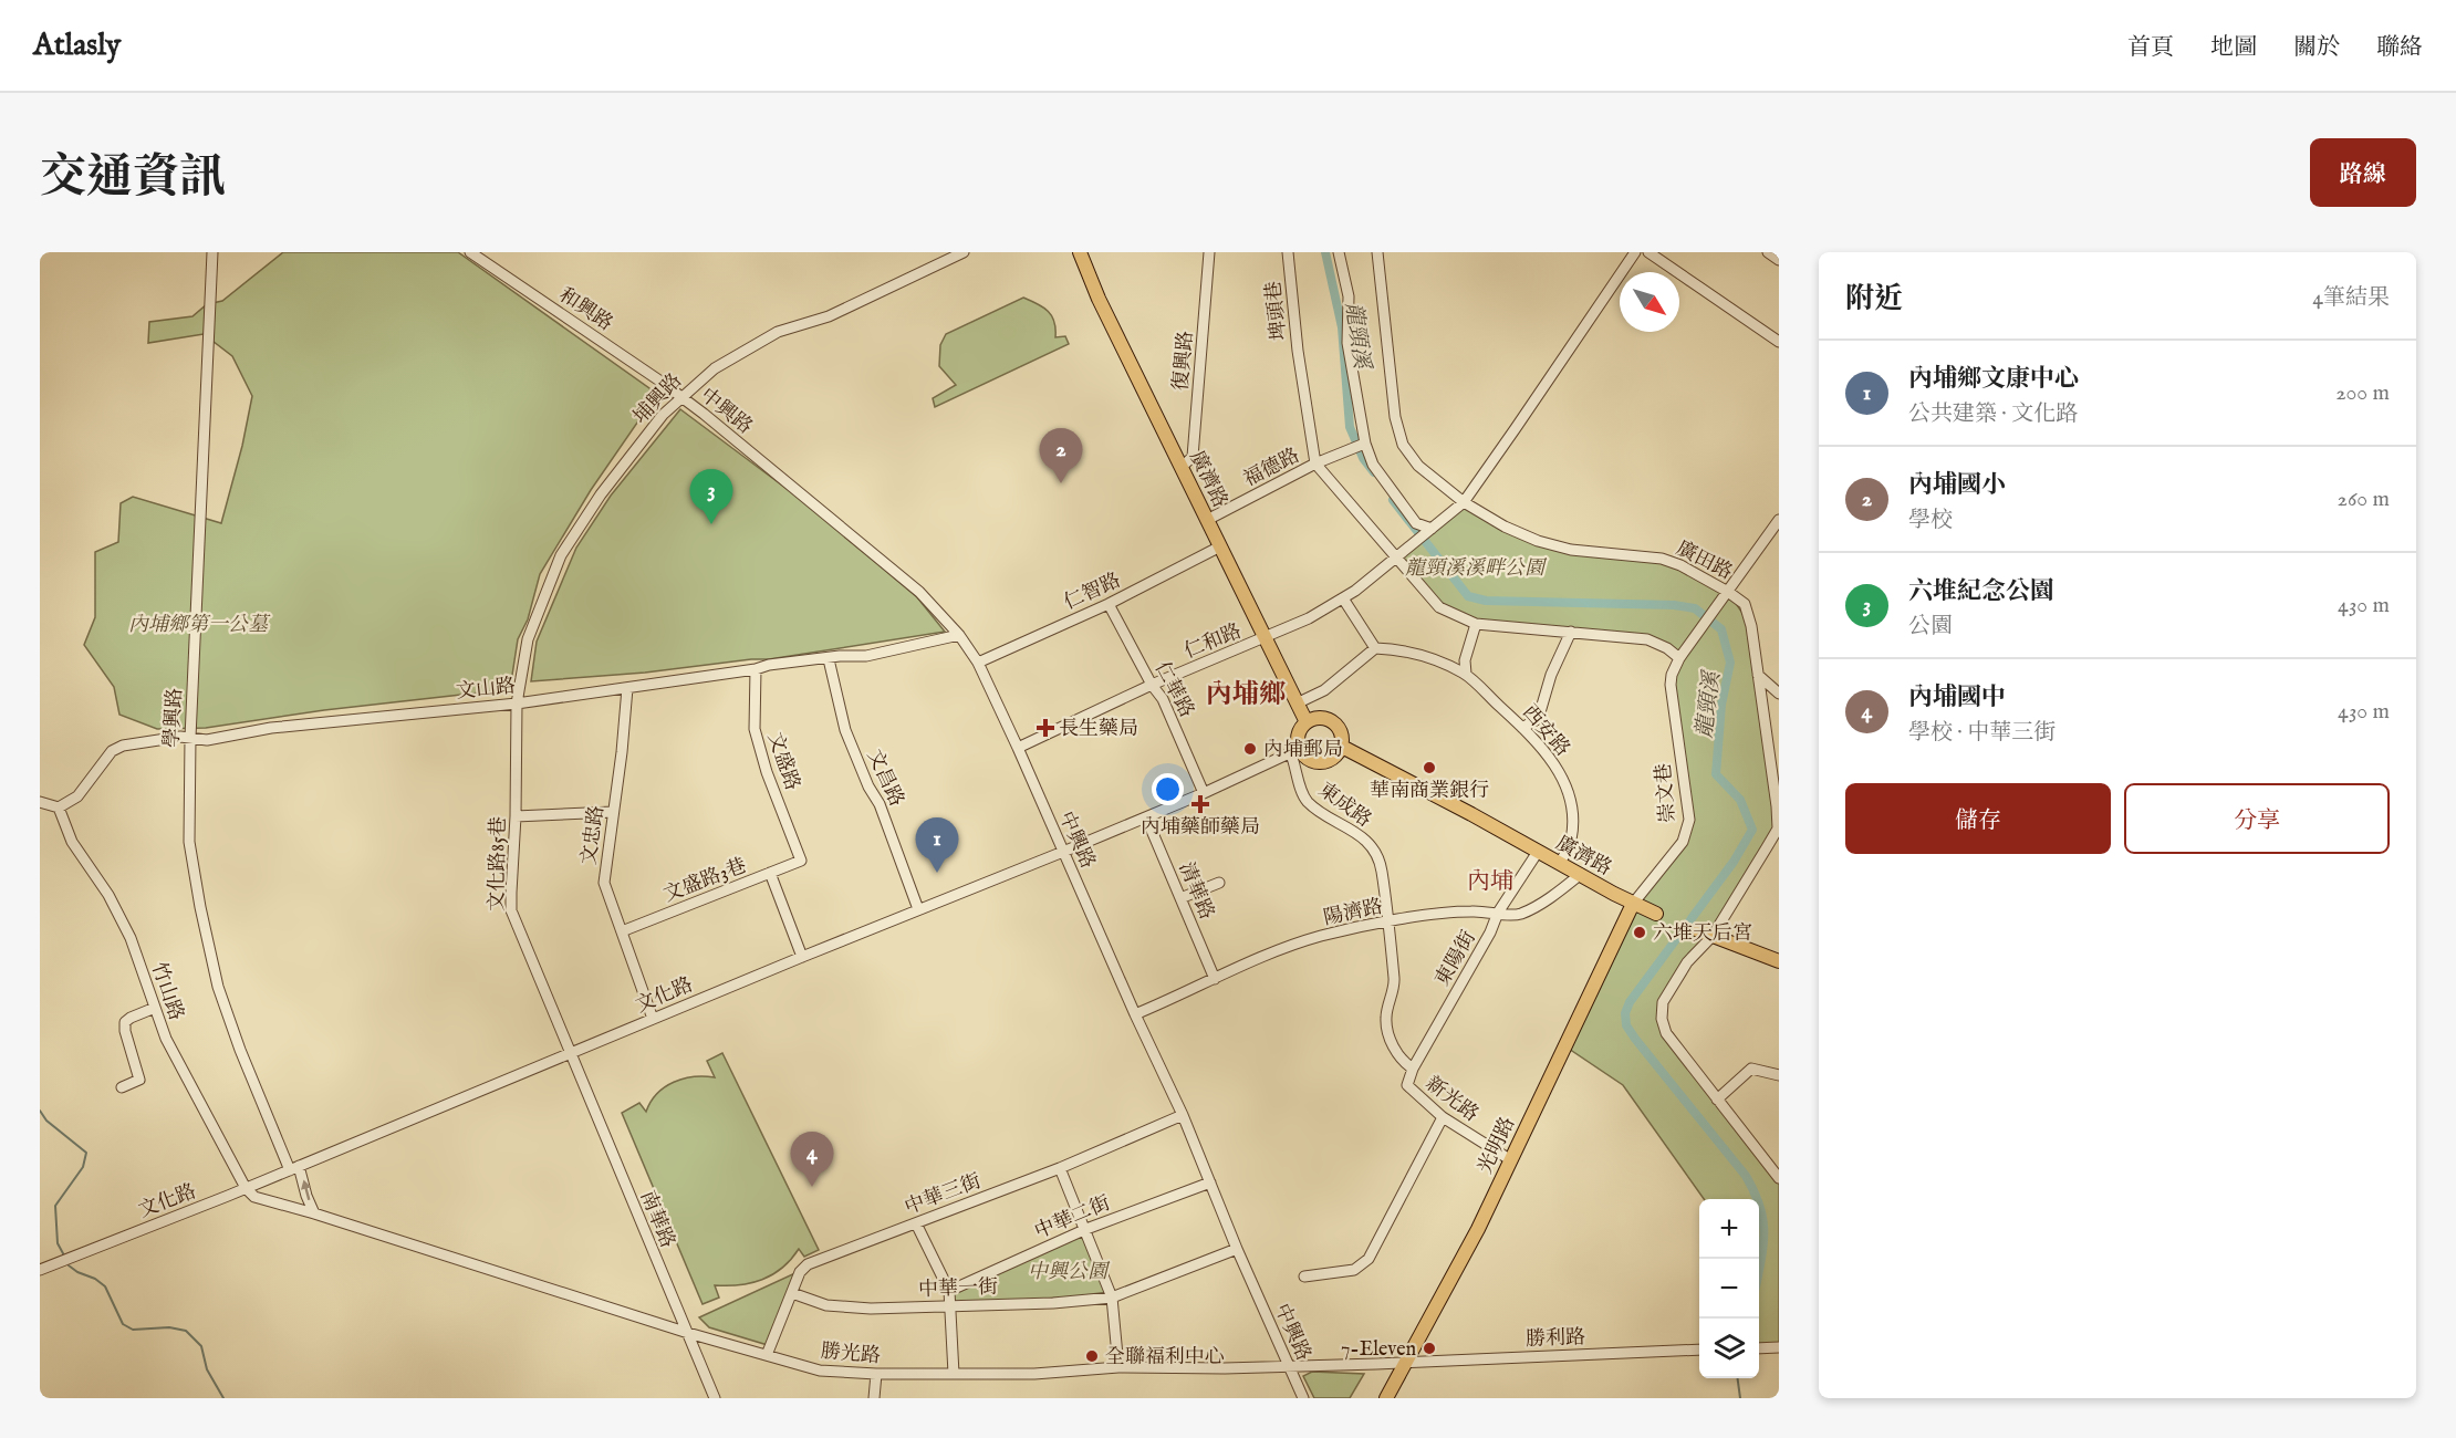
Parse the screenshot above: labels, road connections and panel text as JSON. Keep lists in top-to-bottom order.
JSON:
{
  "streets": {
    "main road": ["廣濟路", "光明路"],
    "street": [
      "和興路",
      "埤頭巷",
      "復興路",
      "埔興路",
      "中興路",
      "福德路",
      "廣田路",
      "仁智路",
      "仁和路",
      "文山路",
      "仁華路",
      "學興路",
      "西安路",
      "文盛路",
      "文昌路",
      "崇文巷",
      "東成路",
      "文忠路",
      "文化路85巷",
      "文盛路3巷",
      "清華路",
      "陽濟路",
      "東陽街",
      "竹山路",
      "文化路",
      "新光路",
      "中華三街",
      "中華二街",
      "南華路",
      "中華一街",
      "勝利路",
      "勝光路"
    ]
  },
  "crossings": [
    ["和興路", "埔興路"],
    ["和興路", "中興路"],
    ["埤頭巷", "福德路"],
    ["復興路", "廣濟路"],
    ["埔興路", "中興路"],
    ["埔興路", "文山路"],
    ["埔興路", "文化路85巷"],
    ["中興路", "仁智路"],
    ["中興路", "仁和路"],
    ["中興路", "文山路"],
    ["中興路", "陽濟路"],
    ["中興路", "文化路"],
    ["中興路", "中華三街"],
    ["中興路", "中華二街"],
    ["中興路", "中華一街"],
    ["中興路", "勝光路"],
    ["福德路", "廣濟路"],
    ["廣濟路", "仁智路"],
    ["廣濟路", "仁和路"],
    ["廣濟路", "西安路"],
    ["廣濟路", "崇文巷"],
    ["廣濟路", "東成路"],
    ["廣濟路", "陽濟路"],
    ["廣濟路", "東陽街"],
    ["廣濟路", "文化路"],
    ["廣濟路", "光明路"],
    ["廣田路", "崇文巷"],
    ["仁智路", "仁華路"],
    ["仁和路", "仁華路"],
    ["文山路", "學興路"],
    ["文山路", "文盛路"],
    ["文山路", "文昌路"],
    ["文山路", "文忠路"],
    ["文山路", "文化路85巷"],
    ["文山路", "竹山路"],
    ["仁華路", "文化路"],
    ["學興路", "文化路"],
    ["文盛路", "文盛路3巷"],
    ["文昌路", "文化路"],
    ["崇文巷", "光明路"],
    ["東成路", "陽濟路"],
    ["東成路", "東陽街"],
    ["東成路", "文化路"],
    ["文忠路", "文盛路3巷"],
    ["文忠路", "文化路"],
    ["文化路85巷", "文化路"],
    ["文化路85巷", "南華路"],
    ["清華路", "陽濟路"],
    ["清華路", "文化路"],
    ["陽濟路", "東陽街"],
    ["東陽街", "新光路"],
    ["竹山路", "文化路"],
    ["竹山路", "勝光路"],
    ["文化路", "南華路"],
    ["文化路", "勝光路"],
    ["新光路", "光明路"],
    ["光明路", "勝利路"],
    ["光明路", "勝光路"],
    ["中華三街", "中華一街"],
    ["中華三街", "勝光路"],
    ["南華路", "勝光路"],
    ["勝利路", "勝光路"]
  ],
  "districts": ["內埔鄉", "內埔"],
  "water": ["龍頸溪"],
  "parks": ["龍頸溪溪畔公園", "內埔鄉第一公墓", "中興公園"],
  "places": {
    "health": ["長生藥局", "內埔藥師藥局"],
    "other": [
      "內埔郵局",
      "華南商業銀行",
      "六堆天后宮",
      "7-Eleven",
      "全聯福利中心"
    ]
  },
  "north": "bottom right",
  "page": {
    "header": "Atlasly",
    "nav": [
      "首頁",
      "地圖",
      "關於",
      "聯絡"
    ],
    "title": "交通資訊",
    "buttons": [
      "路線",
      ["儲存", "分享"]
    ],
    "heading": ["附近", "4筆結果"],
    "list": [
      {
        "mark": "1",
        "name": "內埔鄉文康中心",
        "note": "公共建築 · 文化路",
        "value": "200 m"
      },
      {
        "mark": "2",
        "name": "內埔國小",
        "note": "學校",
        "value": "260 m"
      },
      {
        "mark": "3",
        "name": "六堆紀念公園",
        "note": "公園",
        "value": "430 m"
      },
      {
        "mark": "4",
        "name": "內埔國中",
        "note": "學校 · 中華三街",
        "value": "430 m"
      }
    ],
    "pins": [
      "2",
      "3",
      "1",
      "4"
    ],
    "map_buttons": ["+", "−"]
  }
}
